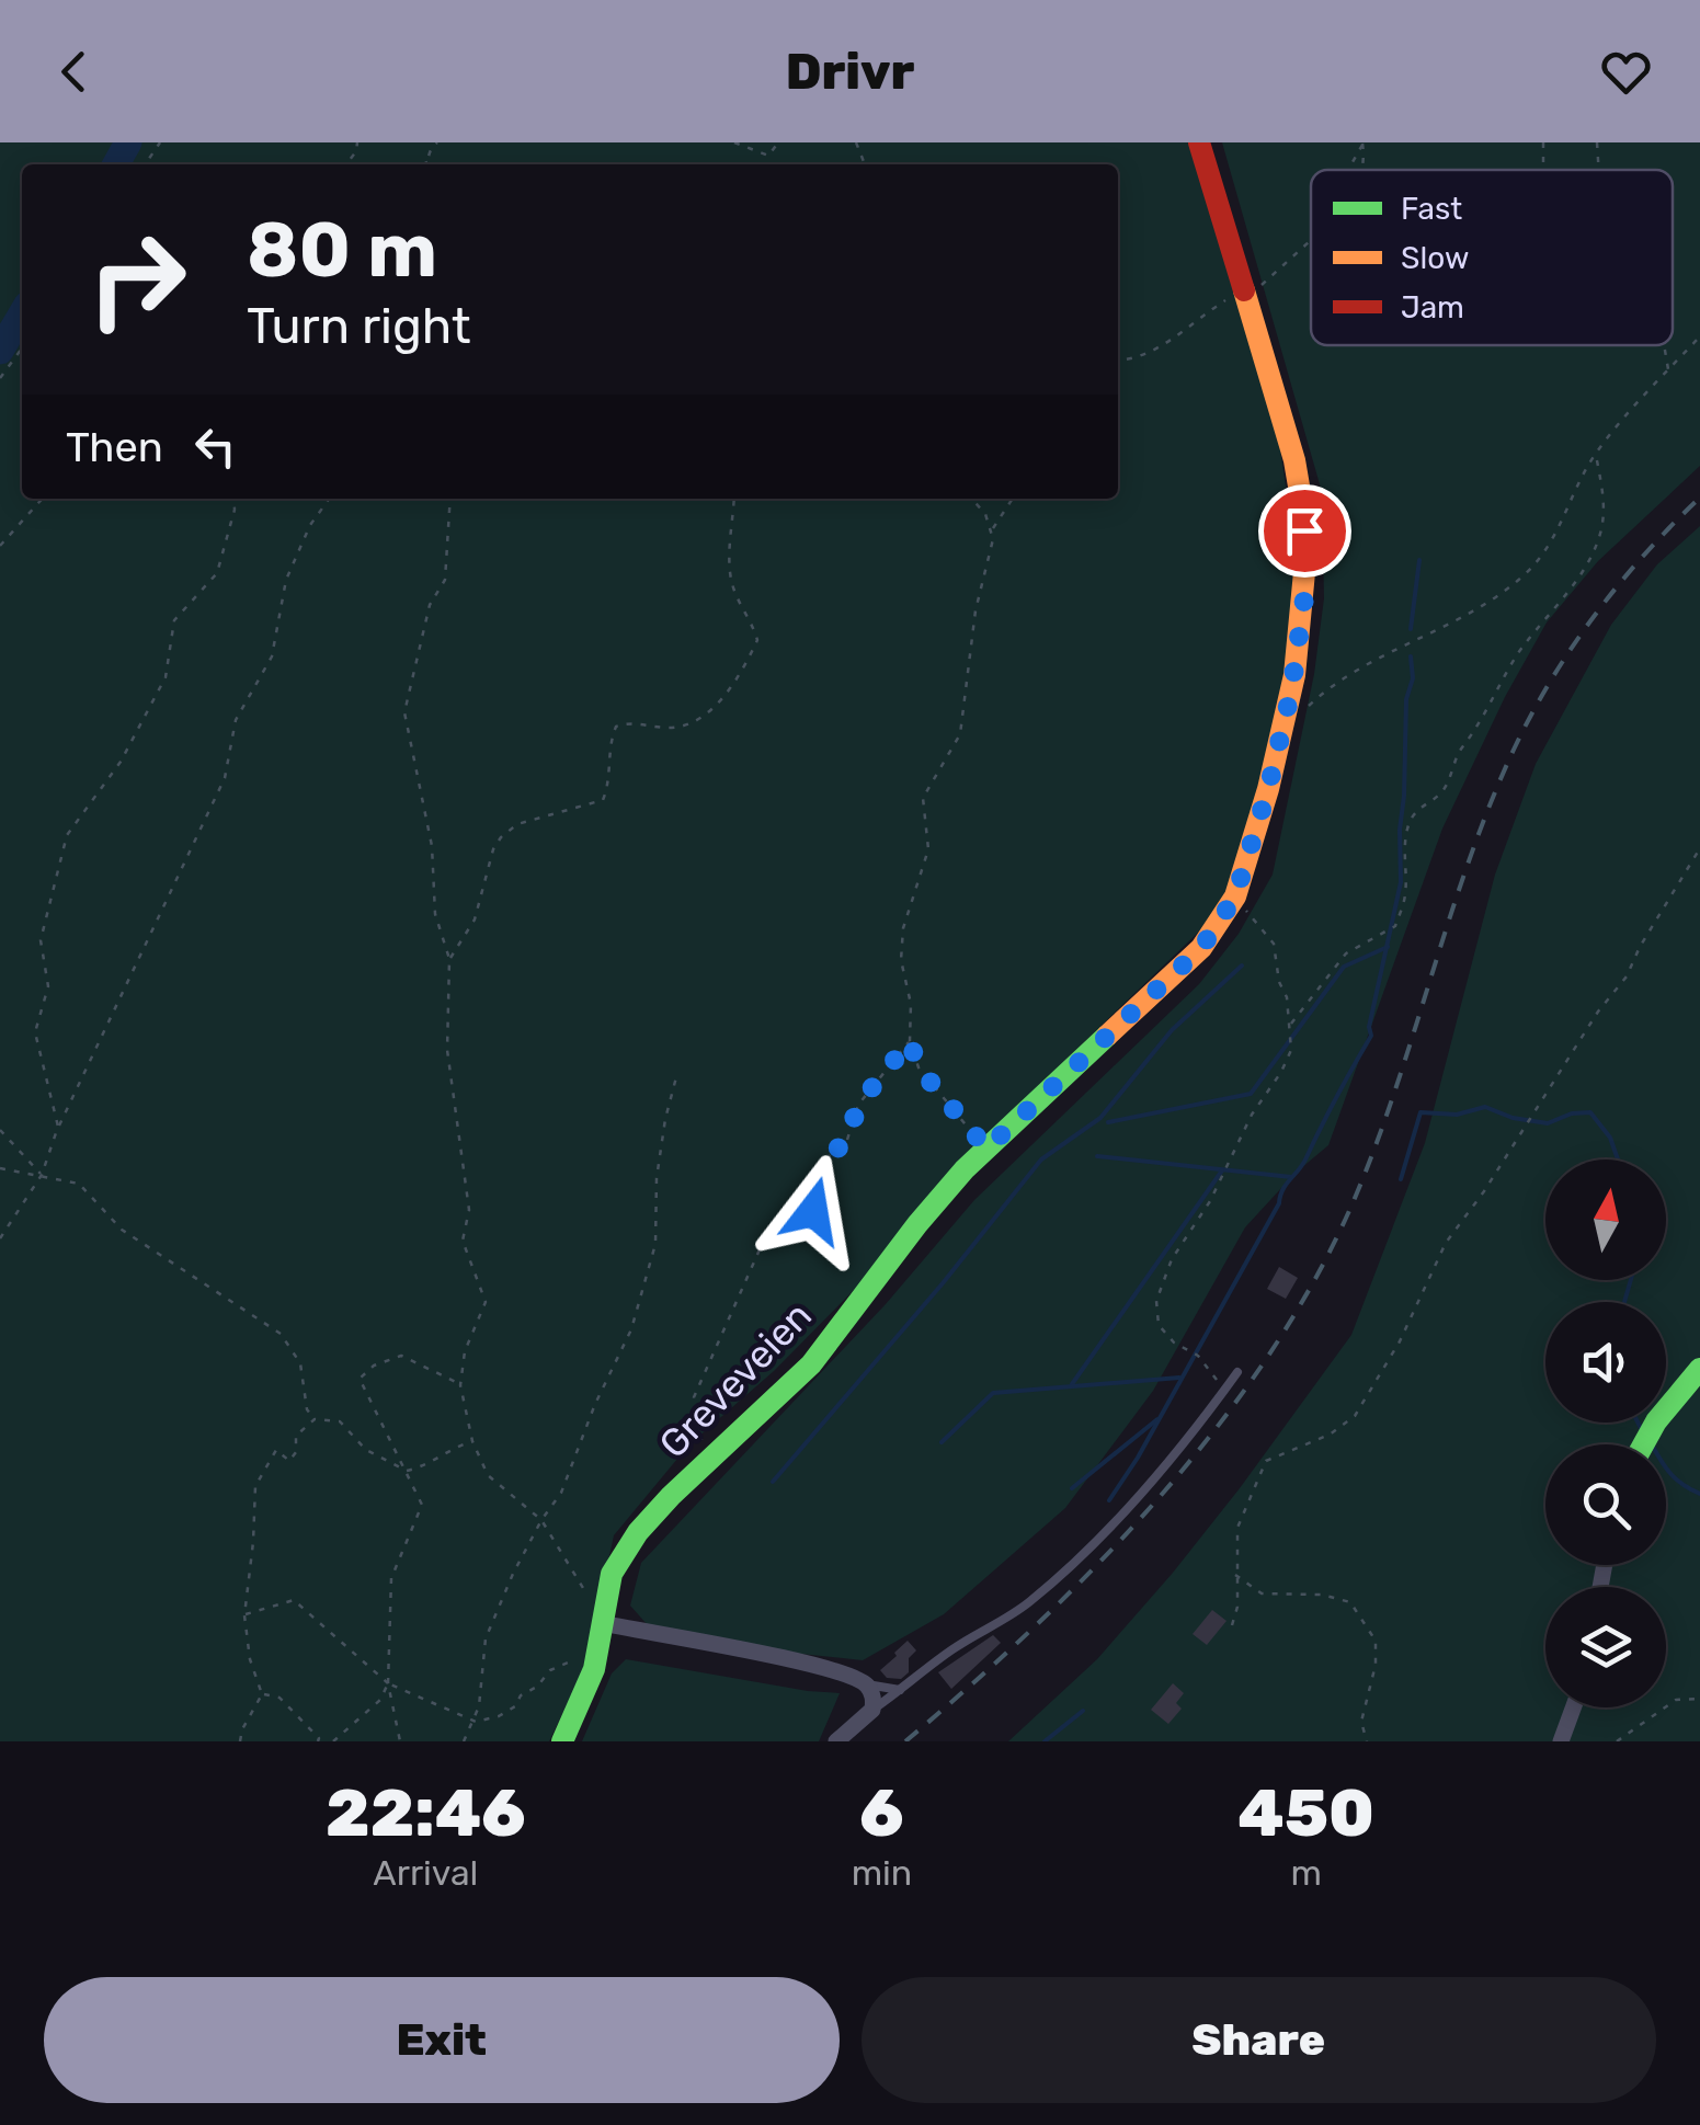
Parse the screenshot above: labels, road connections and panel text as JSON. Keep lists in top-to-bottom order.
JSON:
{
  "streets": {
    "street": ["Greveveien"]
  },
  "legend": ["Fast", "Slow", "Jam"],
  "north": "top",
  "page": {
    "header": "Drivr",
    "turn": ["80 m", "Turn right"],
    "then": "Then",
    "eta": [
      "22:46",
      "Arrival",
      "6",
      "min",
      "450",
      "m"
    ],
    "buttons": ["Exit", "Share"]
  }
}
